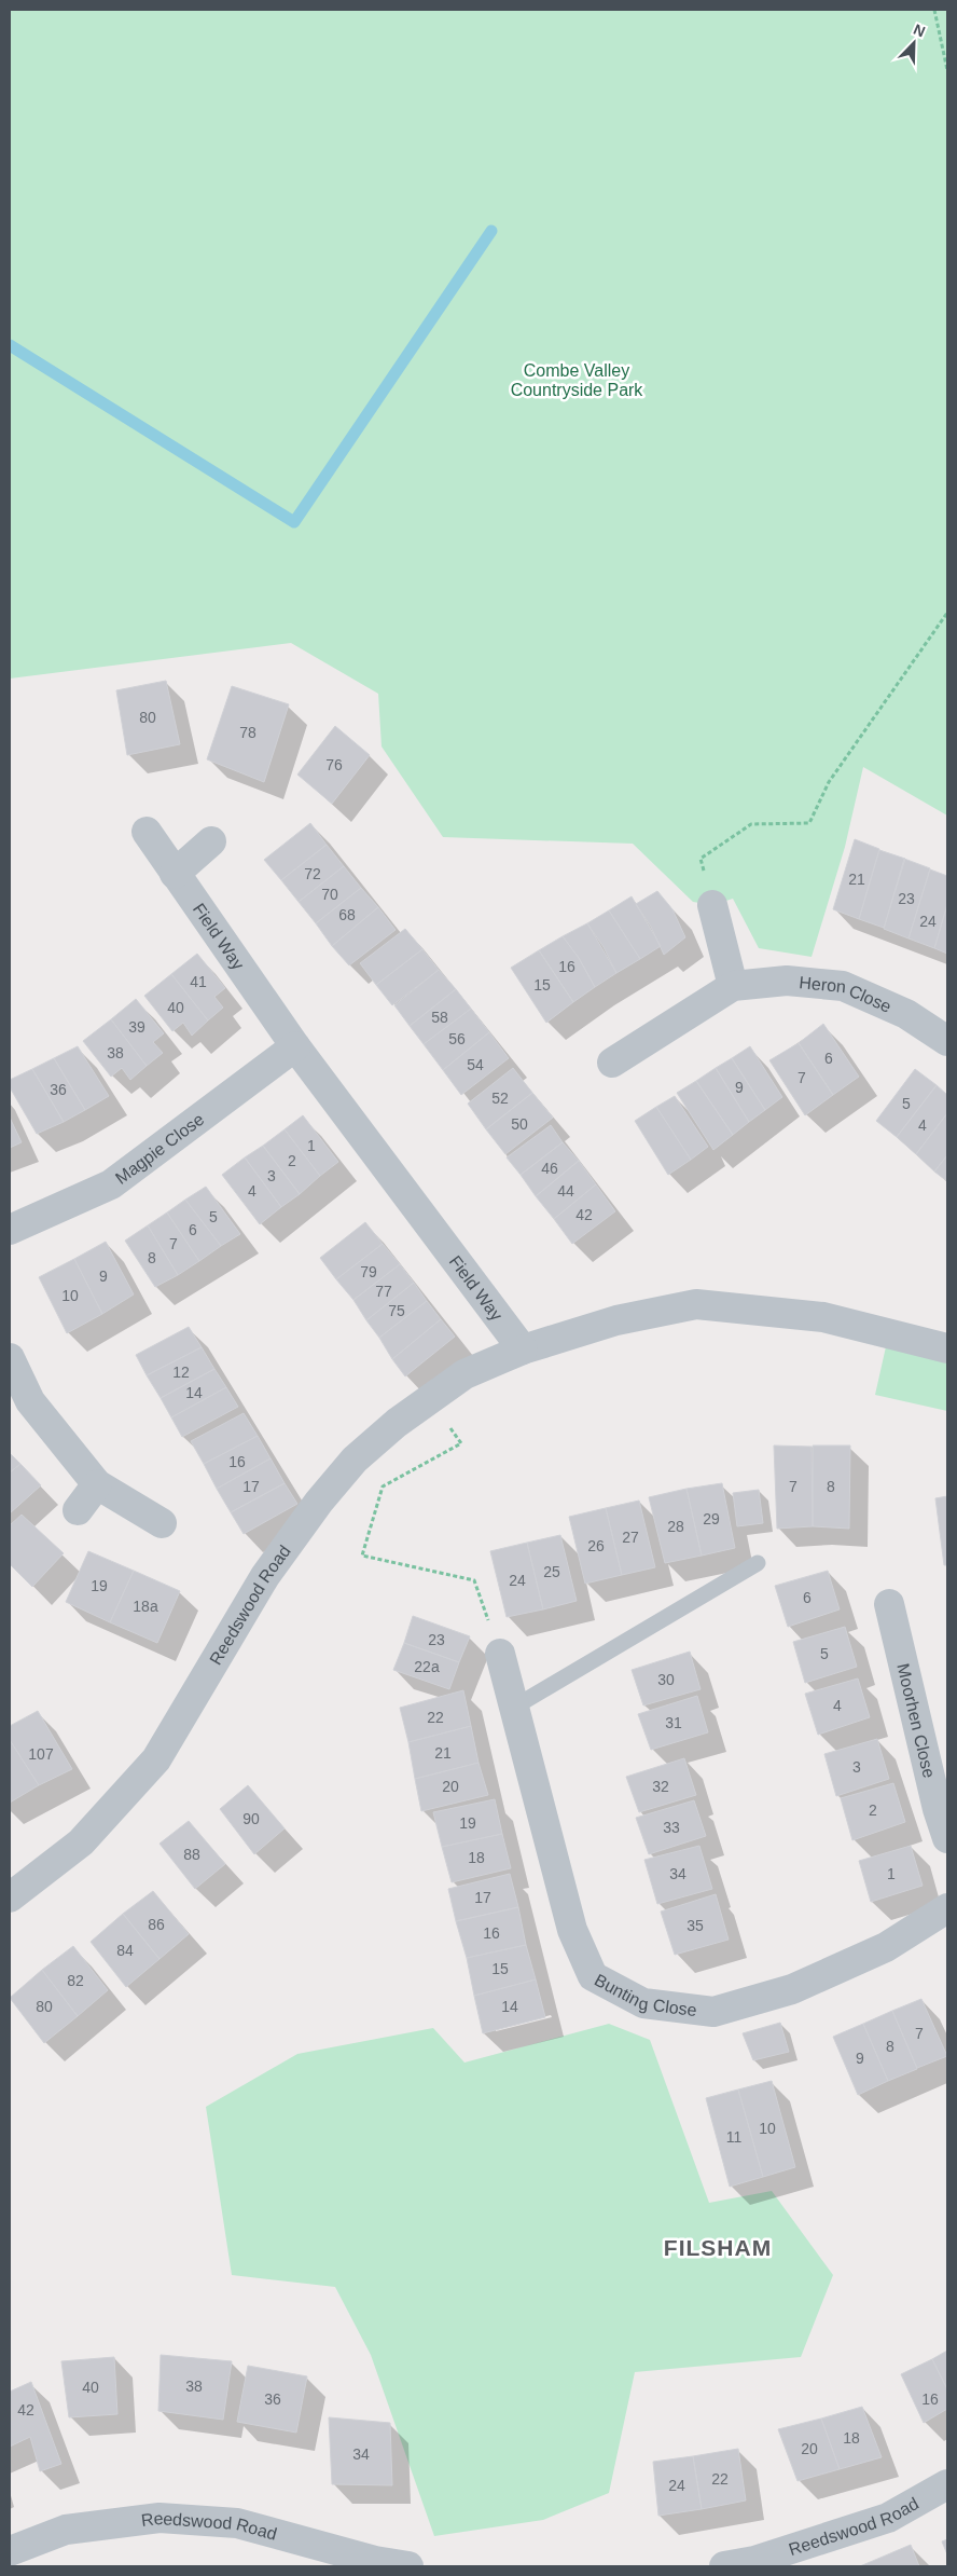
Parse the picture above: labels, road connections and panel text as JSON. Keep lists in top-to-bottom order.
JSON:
{
  "streets": {
    "street": [
      "Field Way",
      "Heron Close",
      "Magpie Close",
      "Reedswood Road",
      "Moorhen Close",
      "Bunting Close"
    ]
  },
  "crossings": [
    ["Field Way", "Magpie Close"],
    ["Field Way", "Reedswood Road"]
  ],
  "districts": ["FILSHAM"],
  "parks": ["Combe Valley Countryside Park"],
  "house_numbers": [
    "80",
    "78",
    "76",
    "72",
    "21",
    "70",
    "23",
    "68",
    "24",
    "16",
    "41",
    "15",
    "40",
    "58",
    "39",
    "56",
    "38",
    "6",
    "54",
    "7",
    "9",
    "36",
    "52",
    "5",
    "50",
    "4",
    "1",
    "2",
    "46",
    "3",
    "4",
    "44",
    "42",
    "5",
    "6",
    "7",
    "8",
    "79",
    "9",
    "77",
    "10",
    "75",
    "12",
    "14",
    "16",
    "17",
    "7",
    "8",
    "29",
    "28",
    "27",
    "26",
    "25",
    "24",
    "19",
    "6",
    "18a",
    "23",
    "5",
    "22a",
    "30",
    "4",
    "22",
    "31",
    "21",
    "107",
    "3",
    "20",
    "32",
    "2",
    "90",
    "19",
    "33",
    "88",
    "18",
    "34",
    "1",
    "17",
    "86",
    "35",
    "16",
    "84",
    "15",
    "82",
    "80",
    "14",
    "7",
    "8",
    "9",
    "10",
    "11",
    "38",
    "40",
    "36",
    "16",
    "42",
    "18",
    "20",
    "34",
    "22",
    "24"
  ],
  "north": "top right"
}
